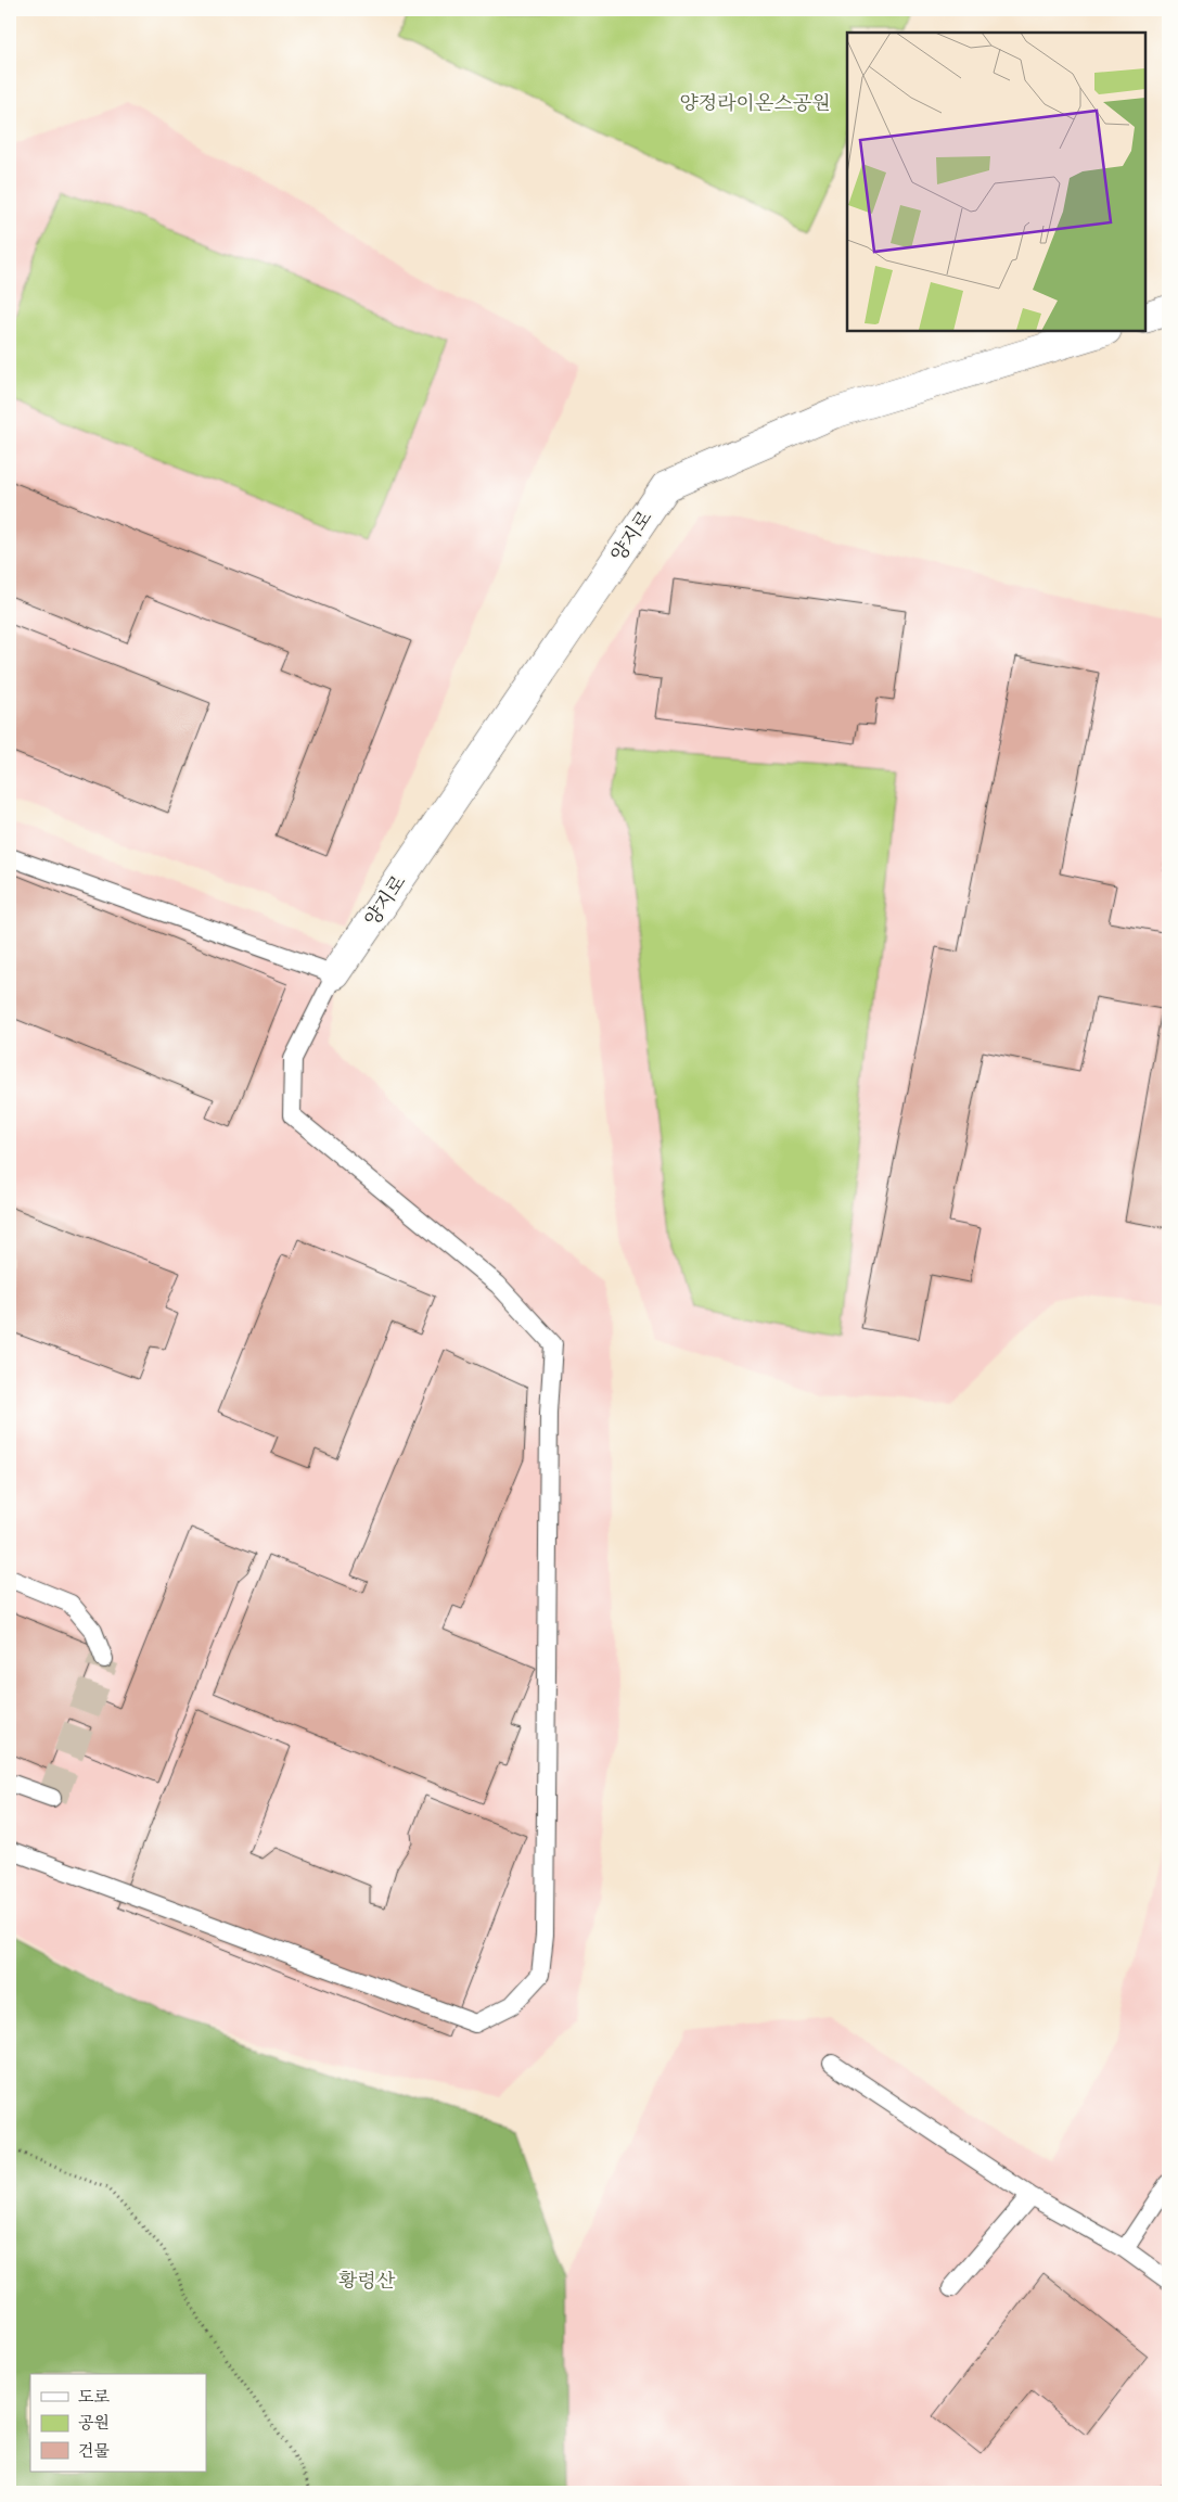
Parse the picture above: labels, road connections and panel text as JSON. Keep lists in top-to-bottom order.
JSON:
{
  "streets": {
    "street": ["양지로"]
  },
  "parks": ["양정라이온스공원", "황령산"],
  "legend": ["도로", "공원", "건물"]
}
